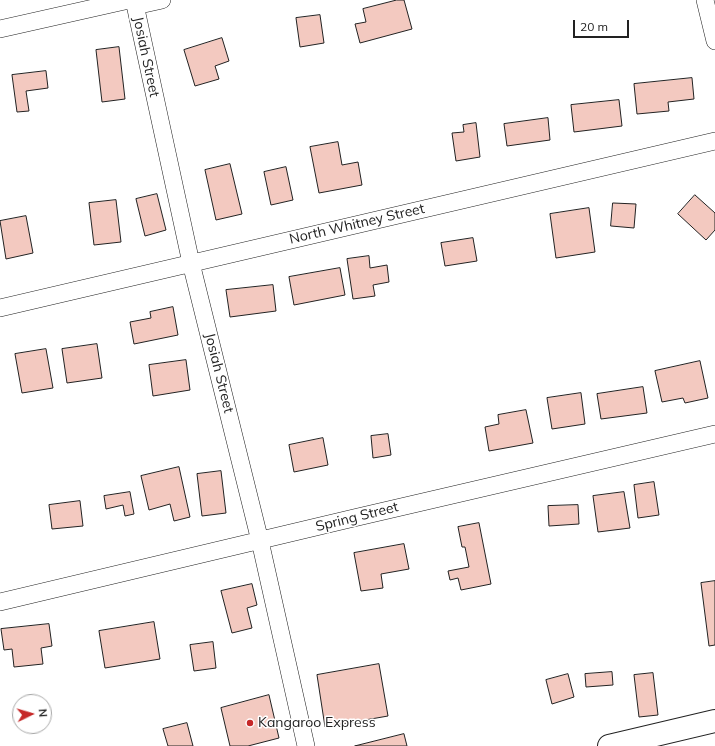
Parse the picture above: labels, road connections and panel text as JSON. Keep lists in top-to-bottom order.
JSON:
{
  "streets": {
    "street": ["Josiah Street", "North Whitney Street", "Spring Street"]
  },
  "crossings": [
    ["Josiah Street", "North Whitney Street"],
    ["Josiah Street", "Spring Street"]
  ],
  "places": ["Kangaroo Express"],
  "scale_bar": "20 m",
  "north": "right"
}
